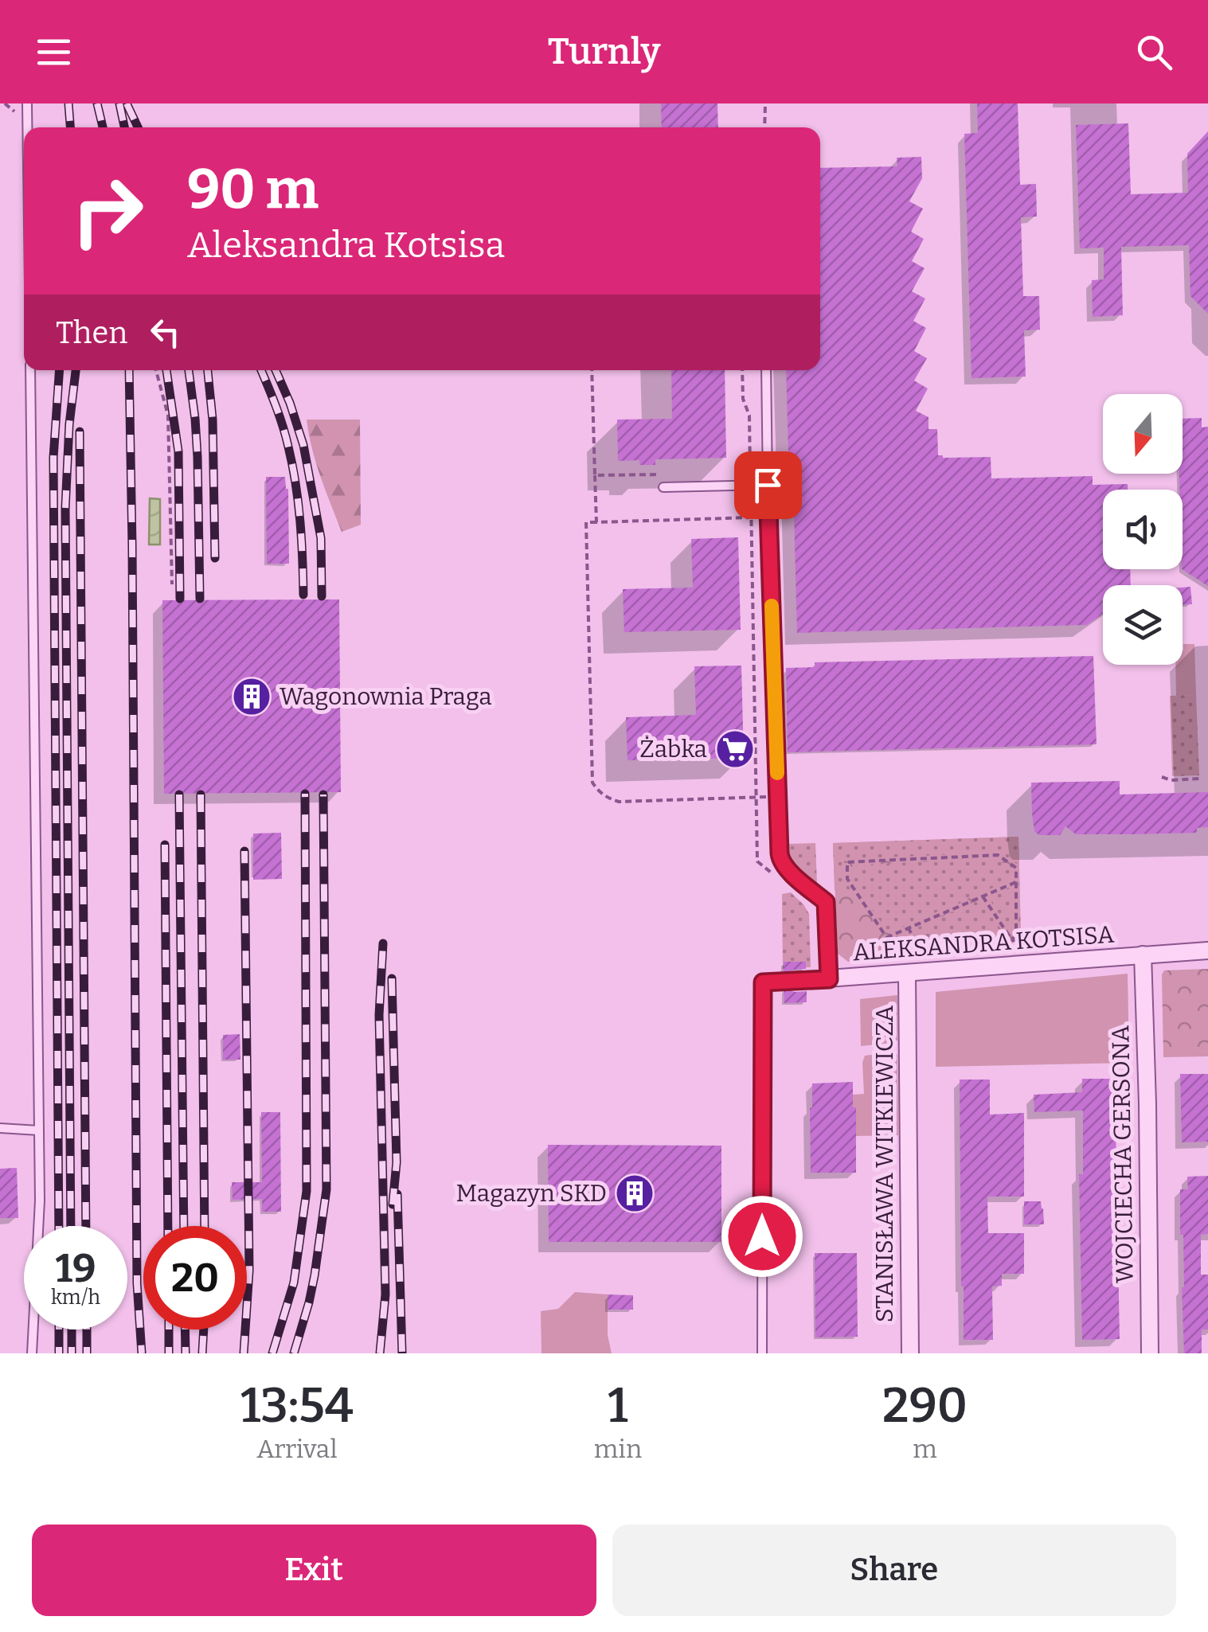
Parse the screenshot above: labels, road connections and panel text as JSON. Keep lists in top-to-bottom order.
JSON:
{
  "streets": {
    "street": ["ALEKSANDRA KOTSISA", "WOJCIECHA GERSONA", "STANISŁAWA WITKIEWICZA"]
  },
  "crossings": [
    ["ALEKSANDRA KOTSISA", "WOJCIECHA GERSONA"],
    ["ALEKSANDRA KOTSISA", "STANISŁAWA WITKIEWICZA"]
  ],
  "places": {
    "building": ["Wagonownia Praga", "Magazyn SKD"],
    "supermarket": ["Żabka"]
  },
  "north": "bottom",
  "page": {
    "header": "Turnly",
    "turn": ["90 m", "Aleksandra Kotsisa"],
    "then": "Then",
    "speed": "19 km/h",
    "limit": "20",
    "eta": [
      "13:54",
      "Arrival",
      "1",
      "min",
      "290",
      "m"
    ],
    "buttons": ["Exit", "Share"]
  }
}
